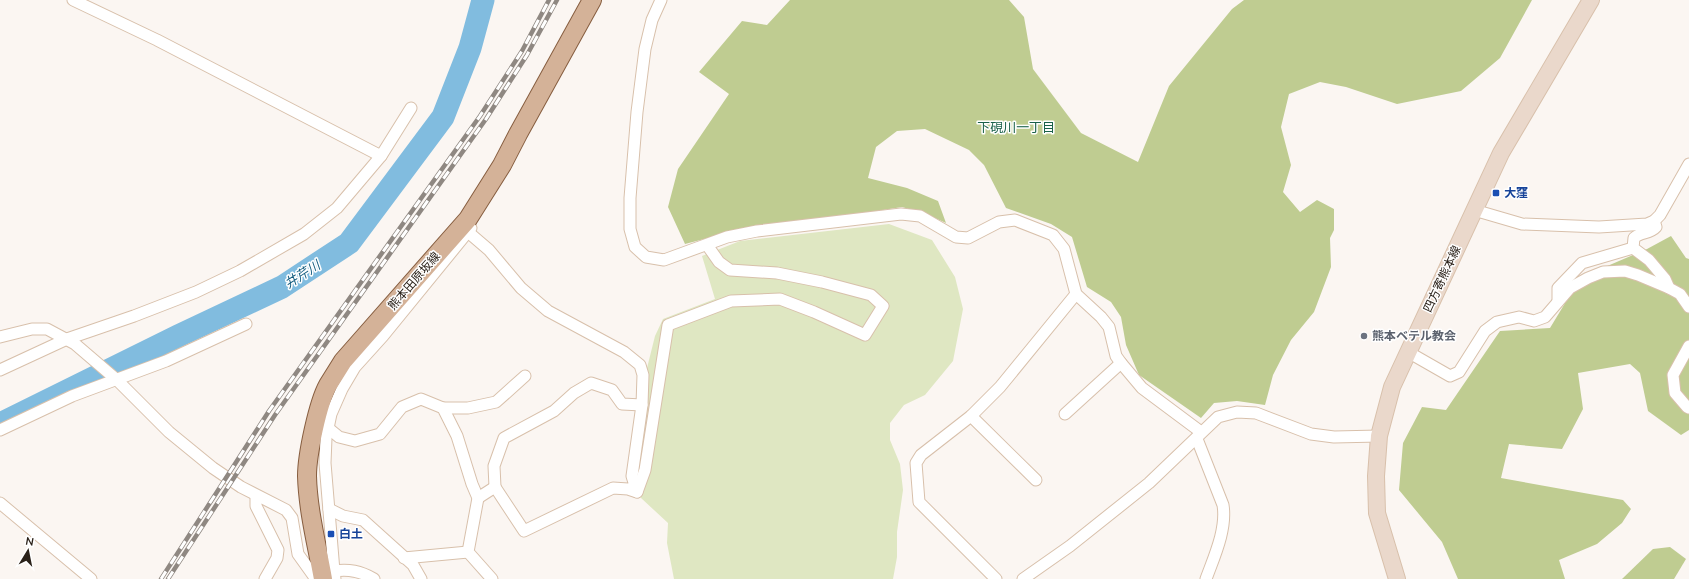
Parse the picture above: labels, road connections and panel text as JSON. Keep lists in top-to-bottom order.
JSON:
{
  "streets": {
    "main road": ["四方寄熊本線", "熊本田原坂線"]
  },
  "districts": ["下硯川一丁目"],
  "water": ["井芹川"],
  "places": {
    "transit": ["大窪", "白土"],
    "other": ["熊本ベテル教会"]
  },
  "north": "top"
}
